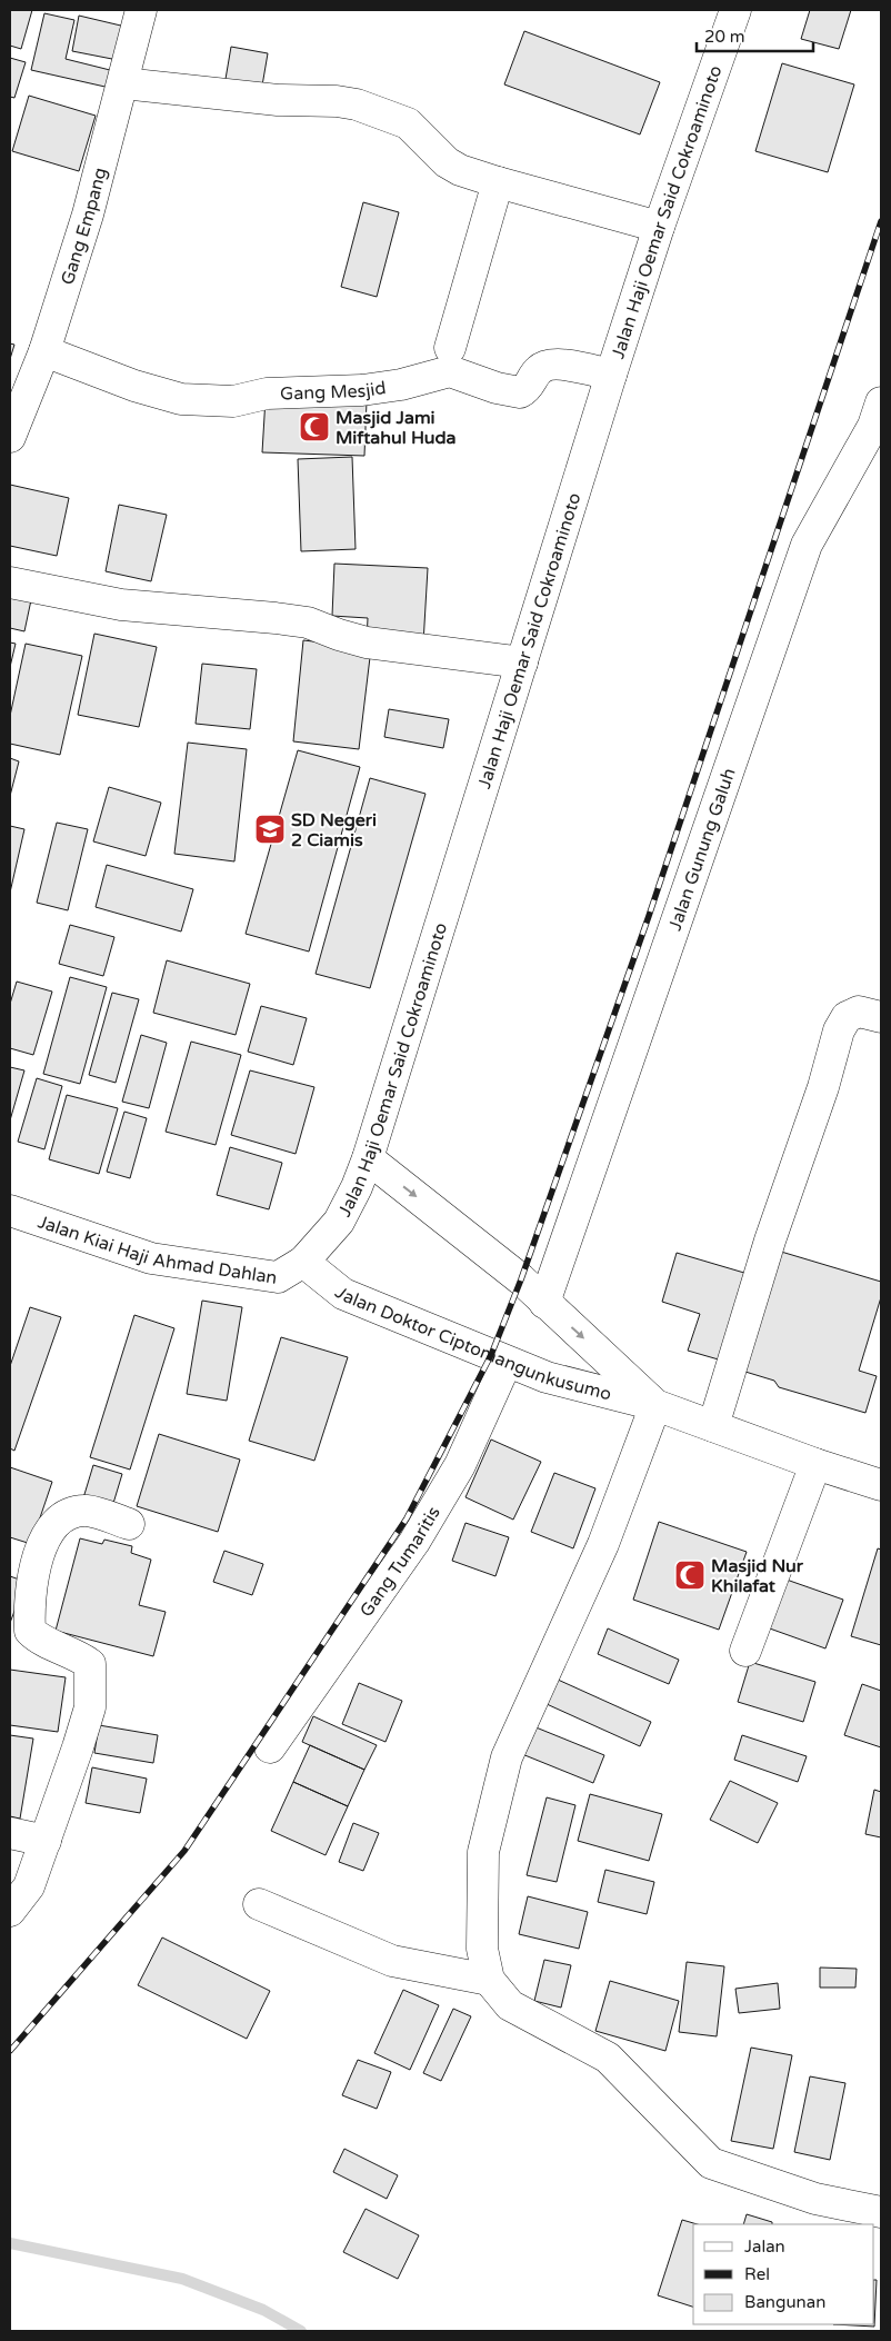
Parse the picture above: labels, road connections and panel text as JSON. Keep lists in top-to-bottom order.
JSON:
{
  "streets": {
    "street": [
      "Jalan Haji Oemar Said Cokroaminoto",
      "Gang Empang",
      "Gang Mesjid",
      "Jalan Gunung Galuh",
      "Jalan Kiai Haji Ahmad Dahlan",
      "Jalan Doktor Ciptomangunkusumo",
      "Gang Tumaritis"
    ]
  },
  "crossings": [
    ["Jalan Haji Oemar Said Cokroaminoto", "Gang Mesjid"],
    ["Jalan Haji Oemar Said Cokroaminoto", "Jalan Kiai Haji Ahmad Dahlan"],
    ["Jalan Haji Oemar Said Cokroaminoto", "Jalan Doktor Ciptomangunkusumo"],
    ["Gang Empang", "Gang Mesjid"],
    ["Jalan Gunung Galuh", "Jalan Doktor Ciptomangunkusumo"],
    ["Jalan Kiai Haji Ahmad Dahlan", "Jalan Doktor Ciptomangunkusumo"],
    ["Jalan Doktor Ciptomangunkusumo", "Gang Tumaritis"]
  ],
  "places": {
    "mosque": ["Masjid Jami Miftahul Huda", "Masjid Nur Khilafat"],
    "school or university": ["SD Negeri 2 Ciamis"]
  },
  "legend": ["Jalan", "Rel", "Bangunan"],
  "scale_bar": "20 m"
}
